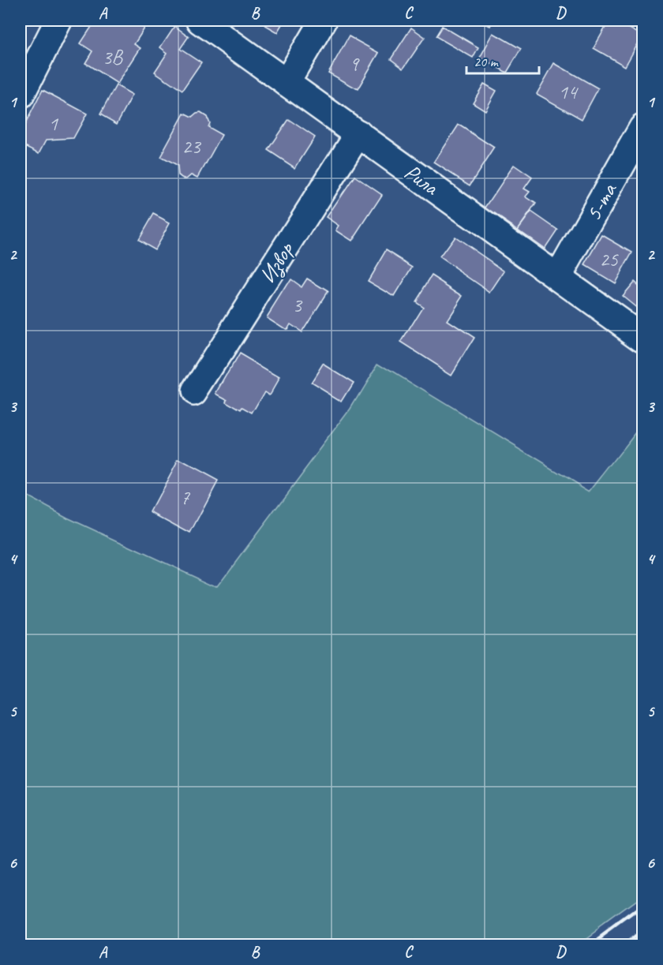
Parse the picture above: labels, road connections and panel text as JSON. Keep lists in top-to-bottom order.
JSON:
{
  "streets": {
    "street": ["Рила", "5-та", "Извор"]
  },
  "crossings": [
    ["Рила", "5-та"],
    ["Рила", "Извор"]
  ],
  "house_numbers": [
    "3В",
    "9",
    "14",
    "1",
    "23",
    "25",
    "3",
    "7"
  ],
  "scale_bar": "20 m",
  "grid": {
    "columns": [
      "A",
      "B",
      "C",
      "D"
    ],
    "rows": [
      "1",
      "2",
      "3",
      "4",
      "5",
      "6"
    ]
  }
}
